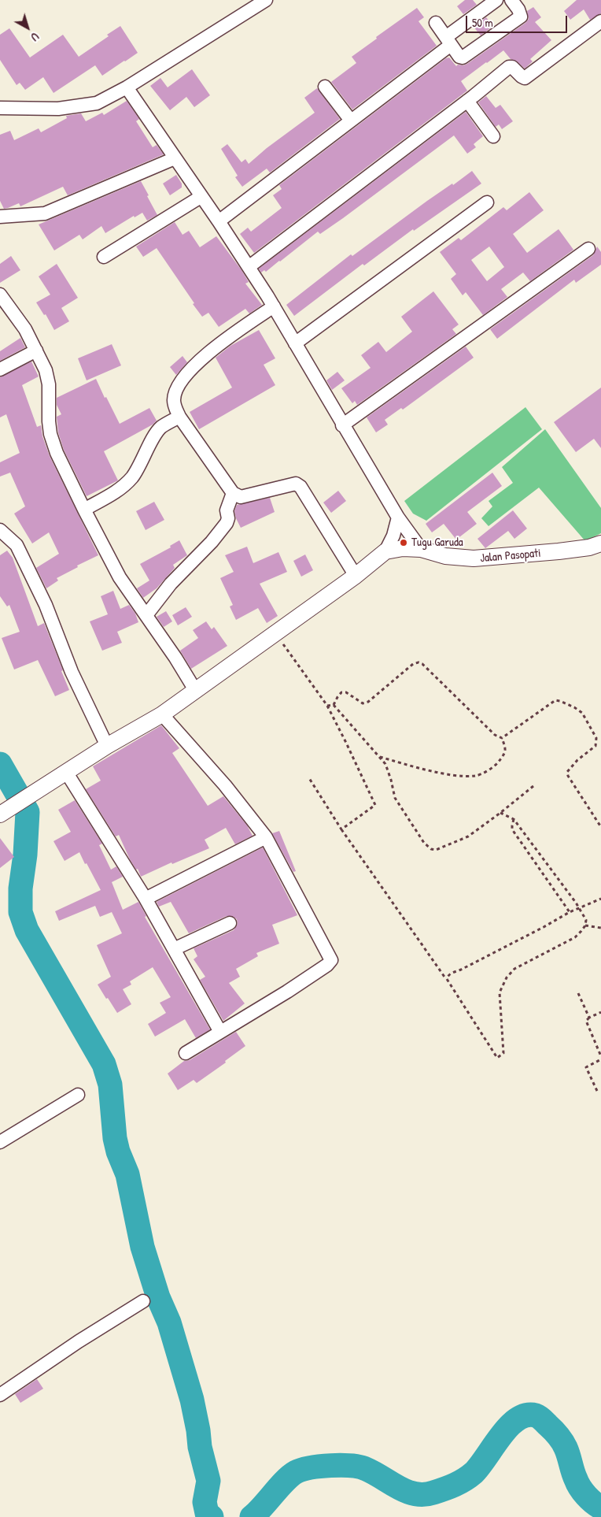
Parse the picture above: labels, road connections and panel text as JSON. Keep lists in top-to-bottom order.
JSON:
{
  "streets": {
    "street": ["Jalan Pasopati"]
  },
  "places": ["Tugu Garuda"],
  "scale_bar": "50 m",
  "north": "bottom right"
}
